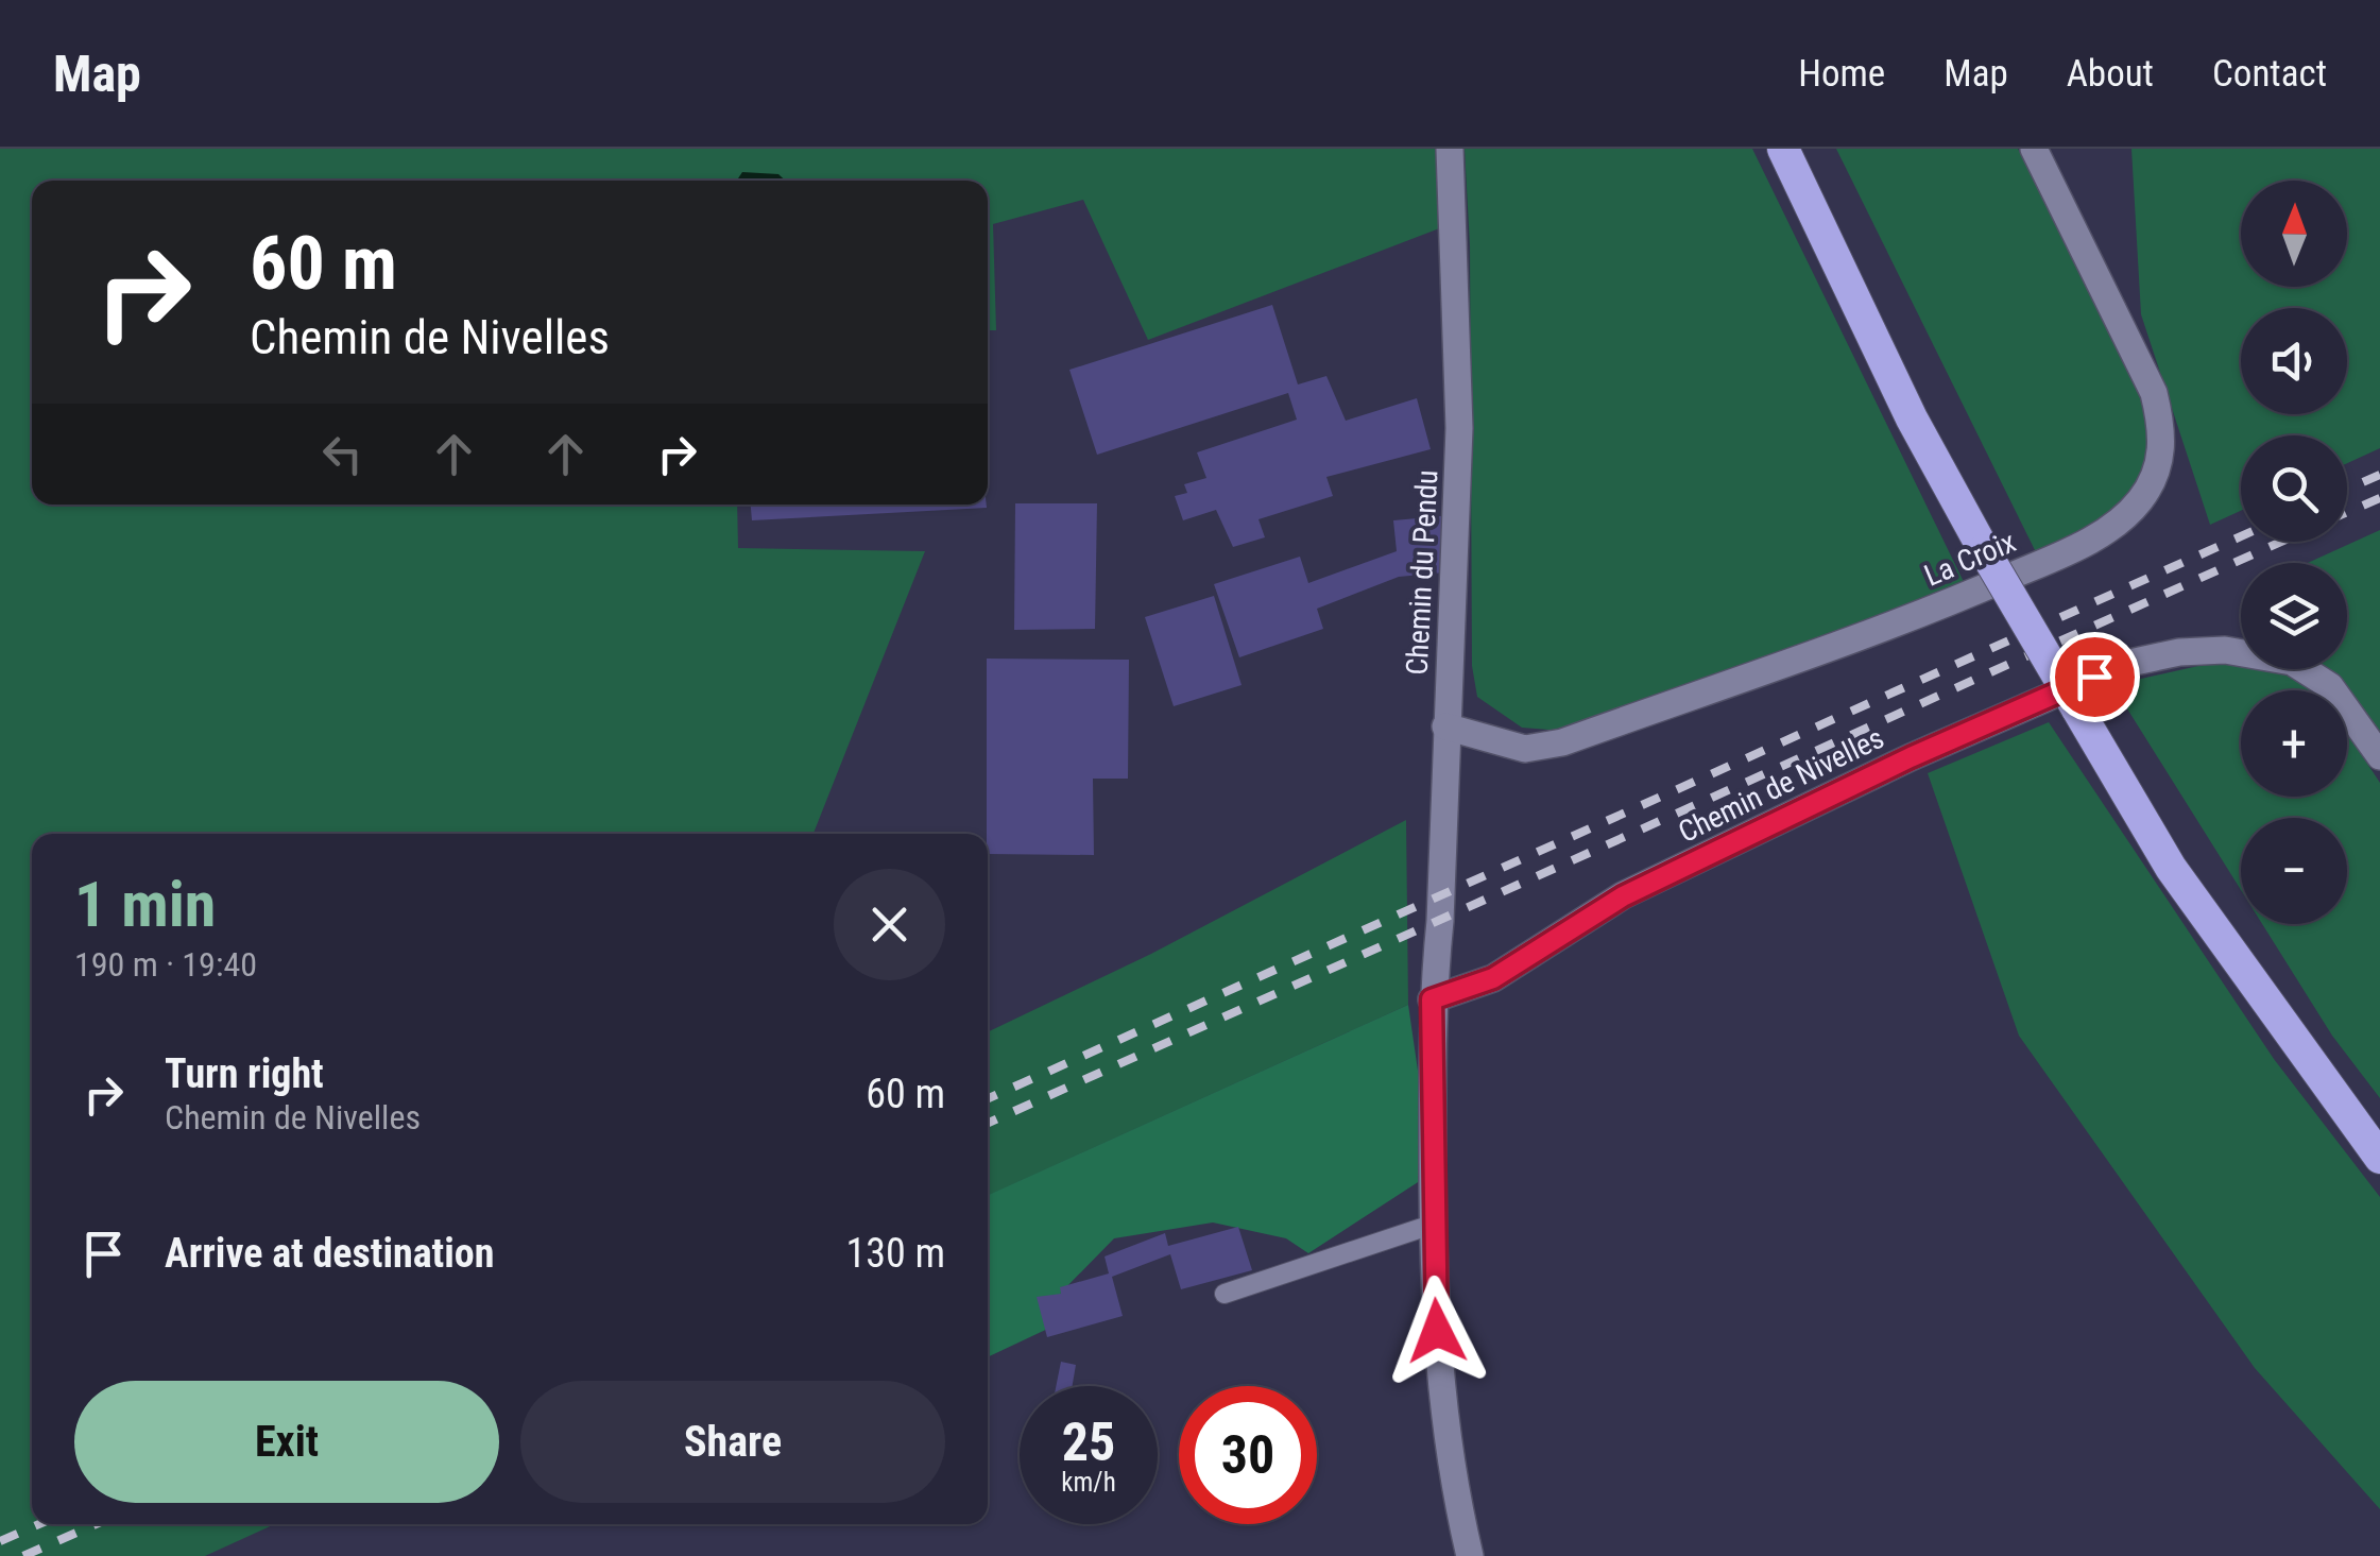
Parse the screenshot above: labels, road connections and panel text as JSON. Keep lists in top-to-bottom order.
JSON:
{
  "streets": {
    "street": ["La Croix", "Chemin du Pendu", "Chemin de Nivelles"]
  },
  "crossings": [
    ["La Croix", "Chemin du Pendu"],
    ["Chemin du Pendu", "Chemin de Nivelles"]
  ],
  "north": "top",
  "page": {
    "header": "Map",
    "nav": [
      "Home",
      "Map",
      "About",
      "Contact"
    ],
    "map_buttons": ["+", "−"],
    "turn": ["60 m", "Chemin de Nivelles"],
    "heading": ["1 min", "190 m · 19:40"],
    "list": [
      {
        "name": "Turn right",
        "note": "Chemin de Nivelles",
        "value": "60 m"
      },
      {
        "name": "Arrive at destination",
        "value": "130 m"
      }
    ],
    "buttons": ["Exit", "Share"],
    "speed": "25 km/h",
    "limit": "30"
  }
}
